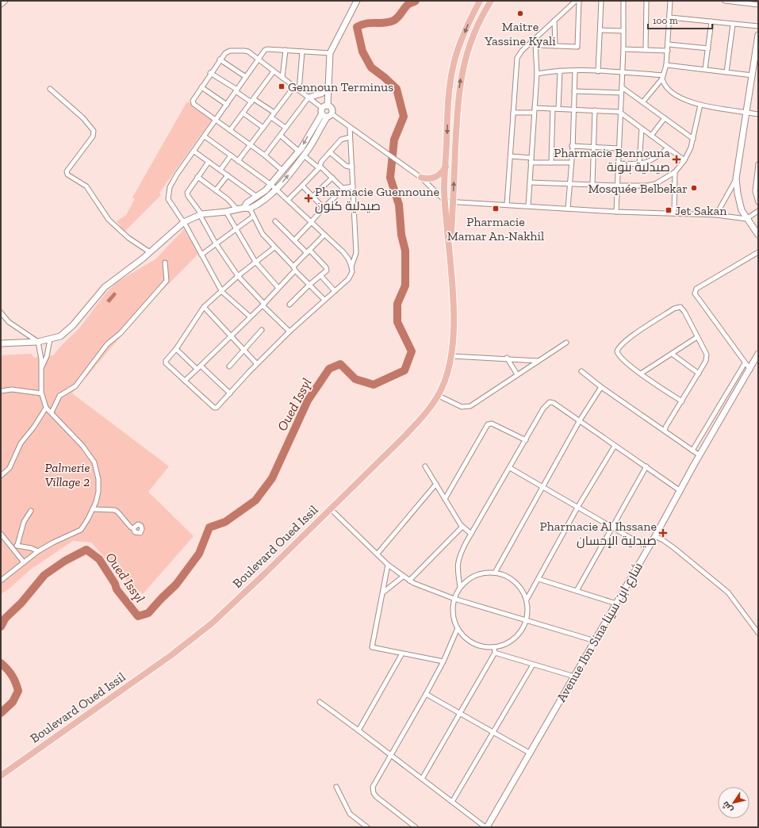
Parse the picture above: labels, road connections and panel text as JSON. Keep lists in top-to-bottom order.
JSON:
{
  "streets": {
    "main road": ["Boulevard Oued Issil"],
    "street": ["Avenue Ibn Sina شارع ابن سينا"]
  },
  "water": ["Oued Issyl"],
  "parks": ["Palmerie Village 2"],
  "places": {
    "other": ["Maitre Yassine Kyali", "Mosquée Belbekar"],
    "transit": ["Gennoun Terminus", "Pharmacie Mamar An-Nakhil", "Jet Sakan"],
    "health": ["Pharmacie Bennouna صيدلية بنونة", "Pharmacie Guennoune صيدلية كنون", "Pharmacie Al Ihssane صيدلية الإحسان"]
  },
  "scale_bar": "100 m",
  "north": "bottom left"
}
